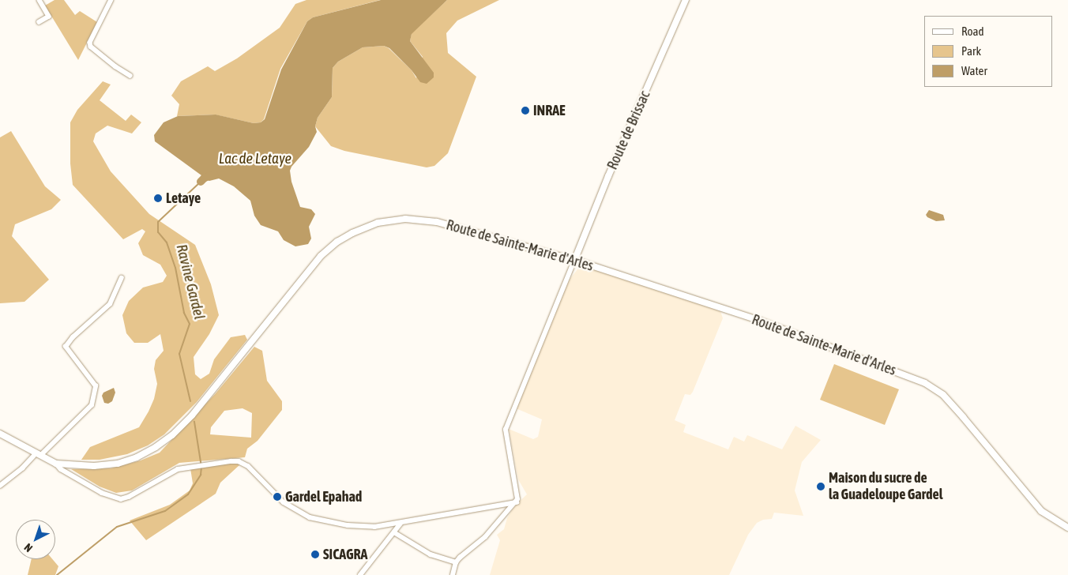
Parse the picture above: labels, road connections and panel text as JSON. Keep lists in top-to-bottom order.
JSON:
{
  "streets": {
    "main road": ["Route de Brissac", "Route de Sainte-Marie d'Arles"]
  },
  "crossings": [
    ["Route de Brissac", "Route de Sainte-Marie d'Arles"]
  ],
  "water": ["Lac de Letaye", "Ravine Gardel"],
  "places": [
    "INRAE",
    "Letaye",
    "Maison du sucre de la Guadeloupe Gardel",
    "Gardel Epahad",
    "SICAGRA"
  ],
  "legend": ["Road", "Park", "Water"],
  "north": "bottom left"
}
